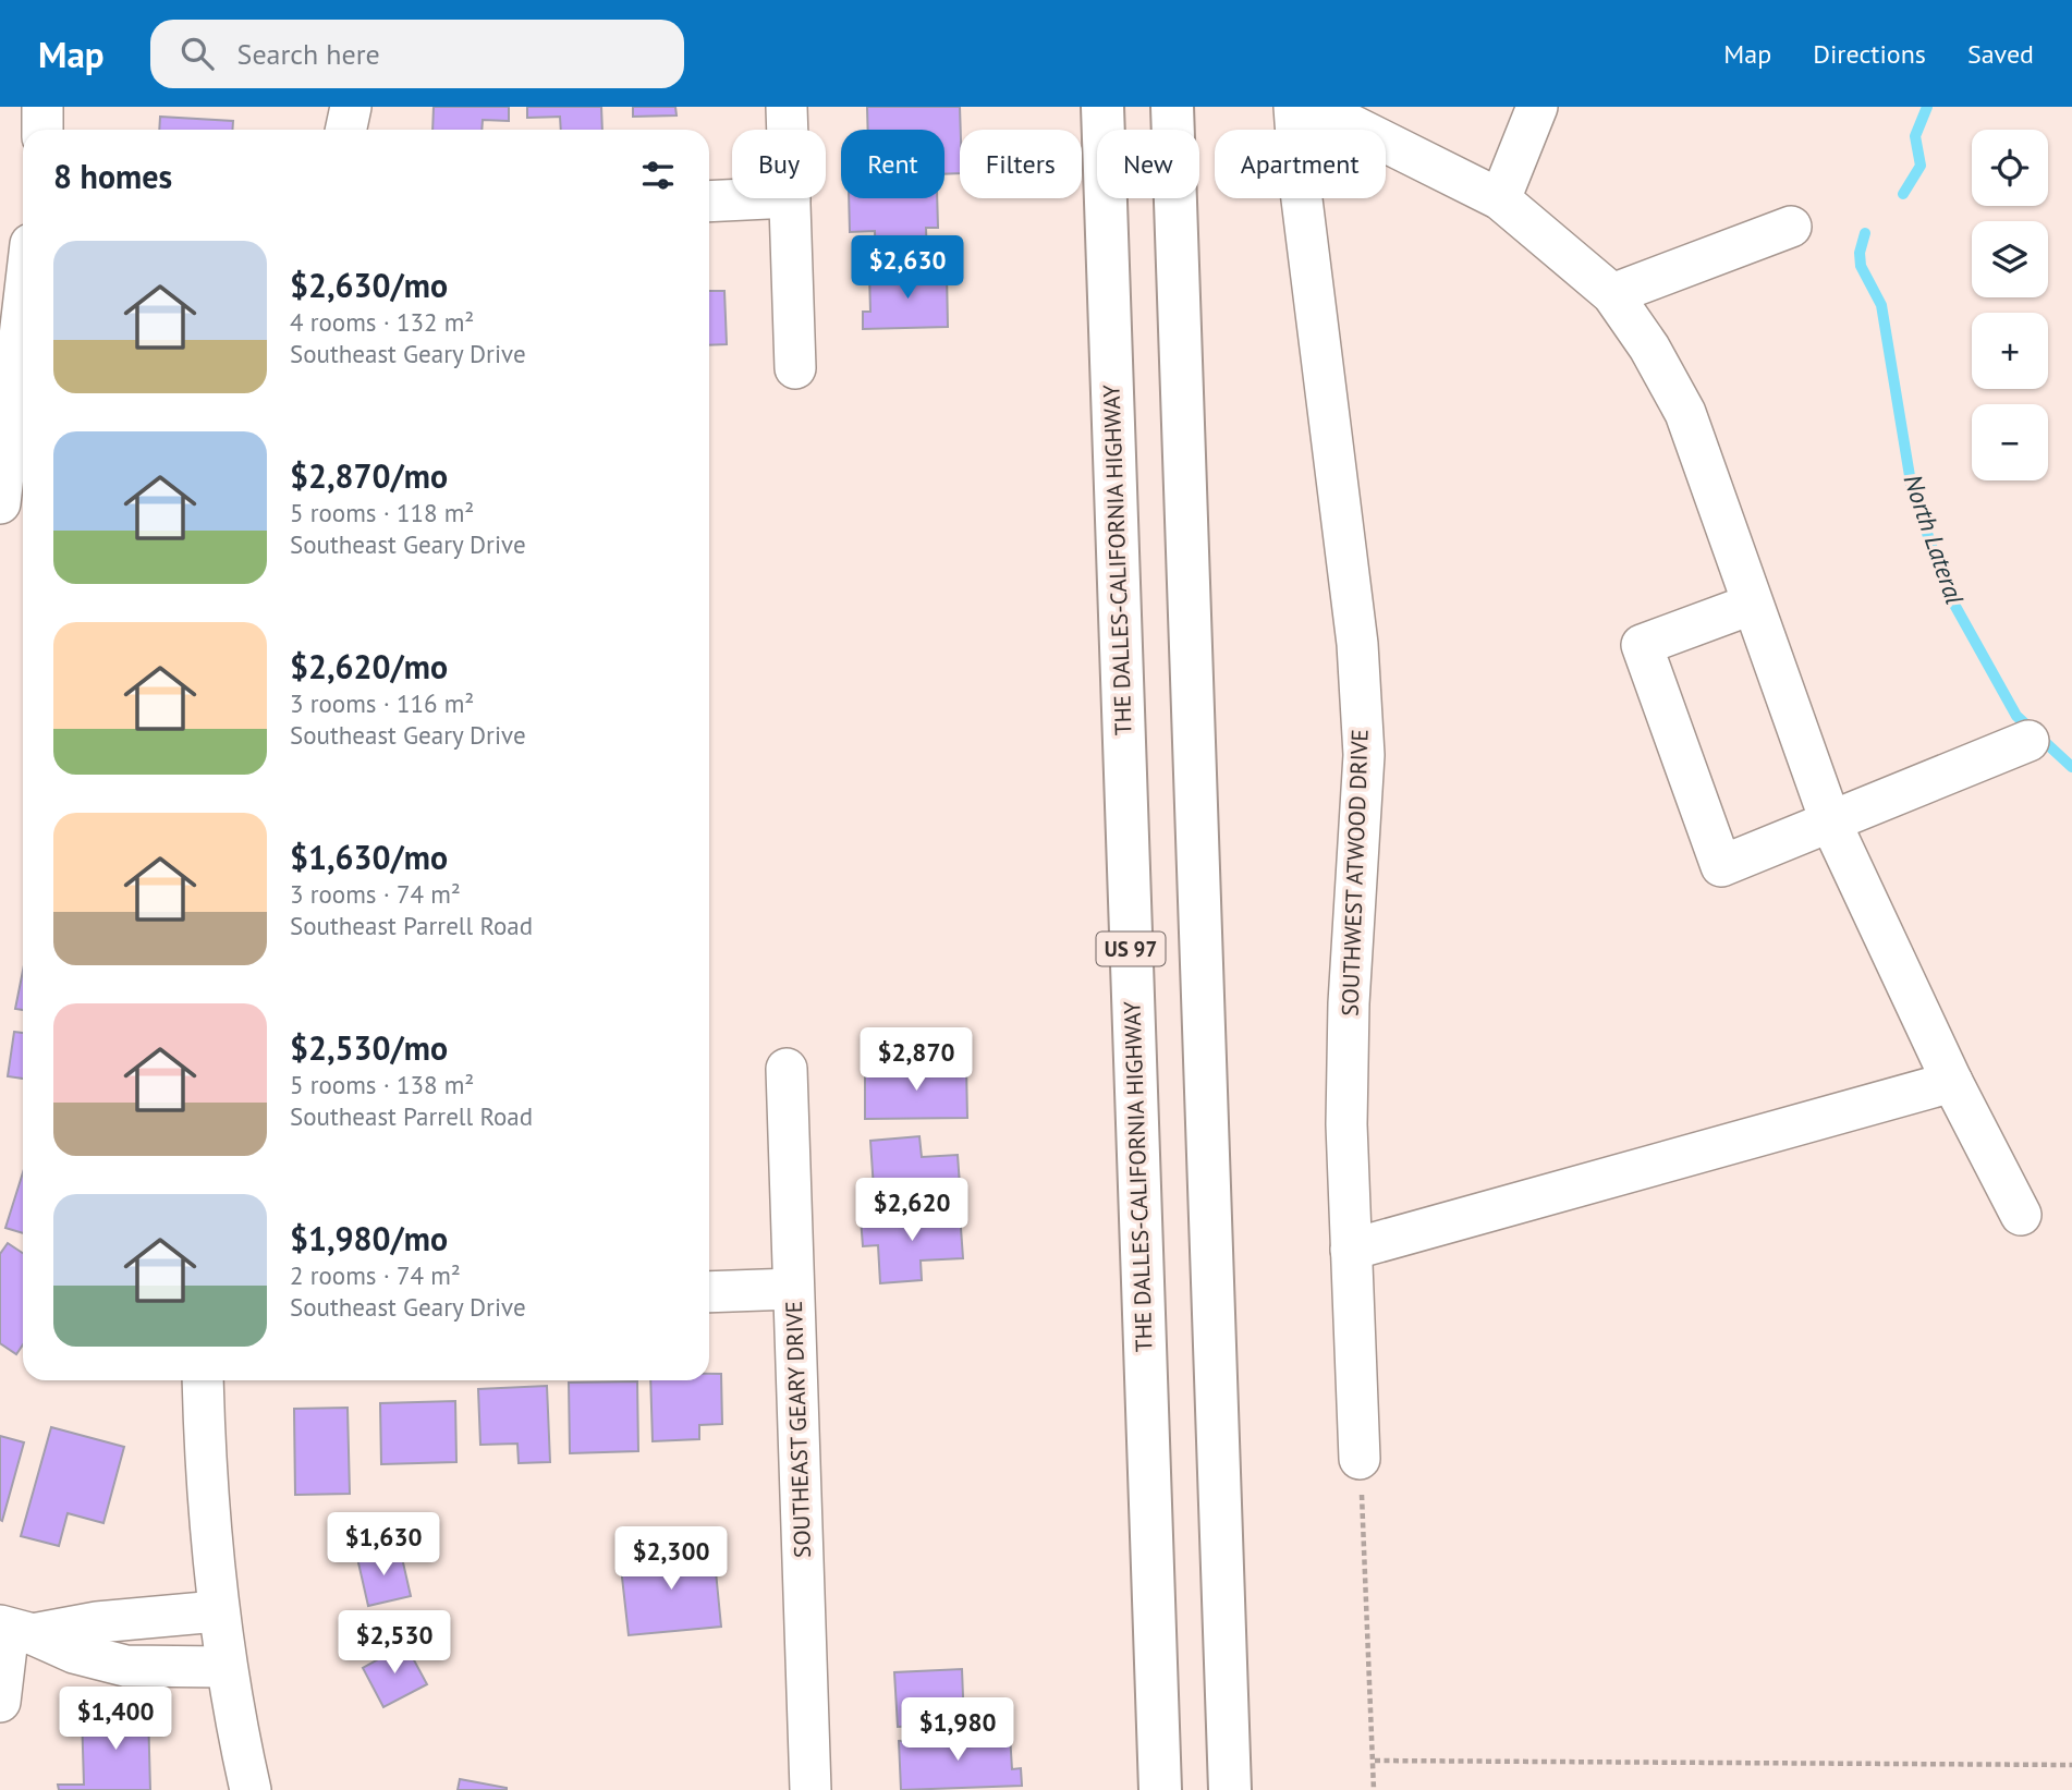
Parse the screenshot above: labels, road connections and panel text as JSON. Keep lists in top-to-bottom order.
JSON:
{
  "streets": {
    "highway": ["THE DALLES-CALIFORNIA HIGHWAY", "US 97"],
    "street": ["SOUTHWEST ATWOOD DRIVE", "SOUTHEAST GEARY DRIVE"]
  },
  "water": ["North Lateral"],
  "page": {
    "header": "Map",
    "search": "Search here",
    "nav": ["Map", "Directions", "Saved"],
    "map_buttons": ["+", "−"],
    "chip": [
      "Buy",
      "Rent",
      "Filters",
      "New",
      "Apartment"
    ],
    "heading": "8 homes",
    "list": [
      {
        "name": "$2,630/mo",
        "note": "4 rooms · 132 m² · Southeast Geary Drive"
      },
      {
        "name": "$2,870/mo",
        "note": "5 rooms · 118 m² · Southeast Geary Drive"
      },
      {
        "name": "$2,620/mo",
        "note": "3 rooms · 116 m² · Southeast Geary Drive"
      },
      {
        "name": "$1,630/mo",
        "note": "3 rooms · 74 m² · Southeast Parrell Road"
      },
      {
        "name": "$2,530/mo",
        "note": "5 rooms · 138 m² · Southeast Parrell Road"
      },
      {
        "name": "$1,980/mo",
        "note": "2 rooms · 74 m² · Southeast Geary Drive"
      }
    ],
    "price": [
      "$2,630",
      "$2,870",
      "$2,620",
      "$1,630",
      "$2,300",
      "$2,530",
      "$1,400",
      "$1,980"
    ]
  }
}
